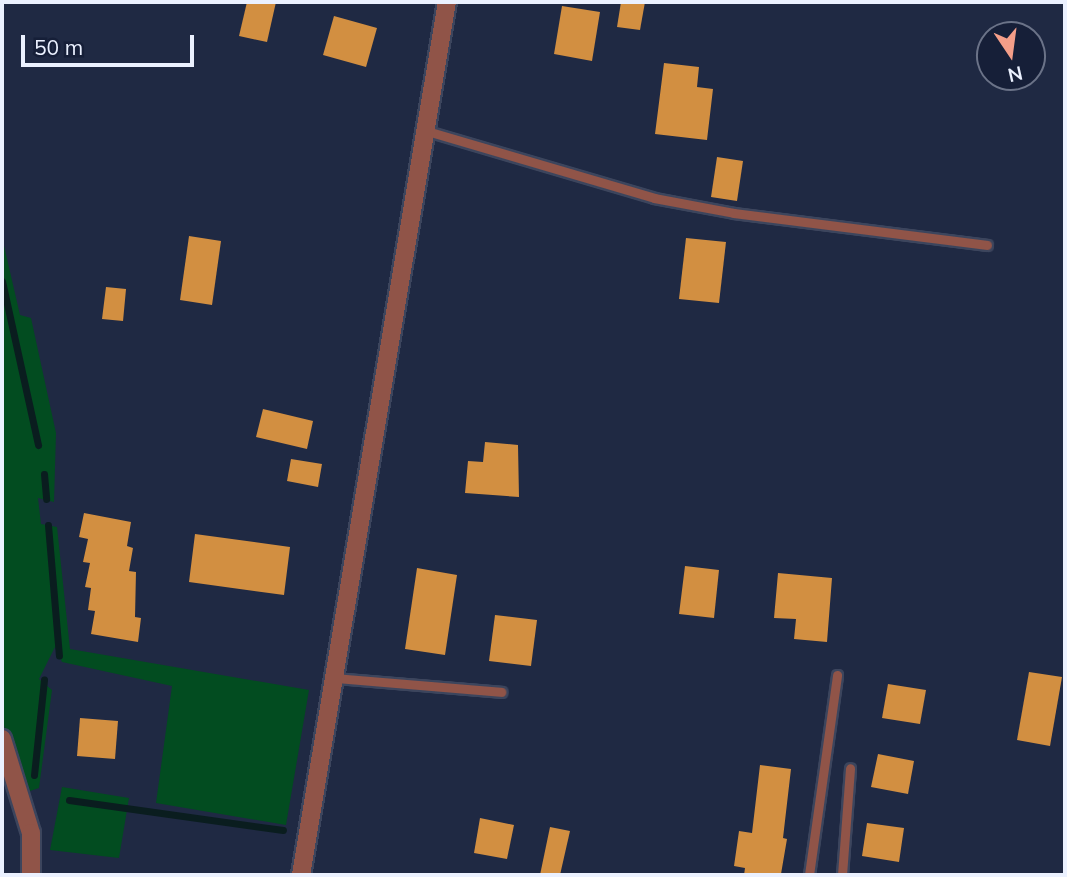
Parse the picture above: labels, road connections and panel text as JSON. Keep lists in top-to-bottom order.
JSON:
{
  "scale_bar": "50 m",
  "north": "bottom"
}
